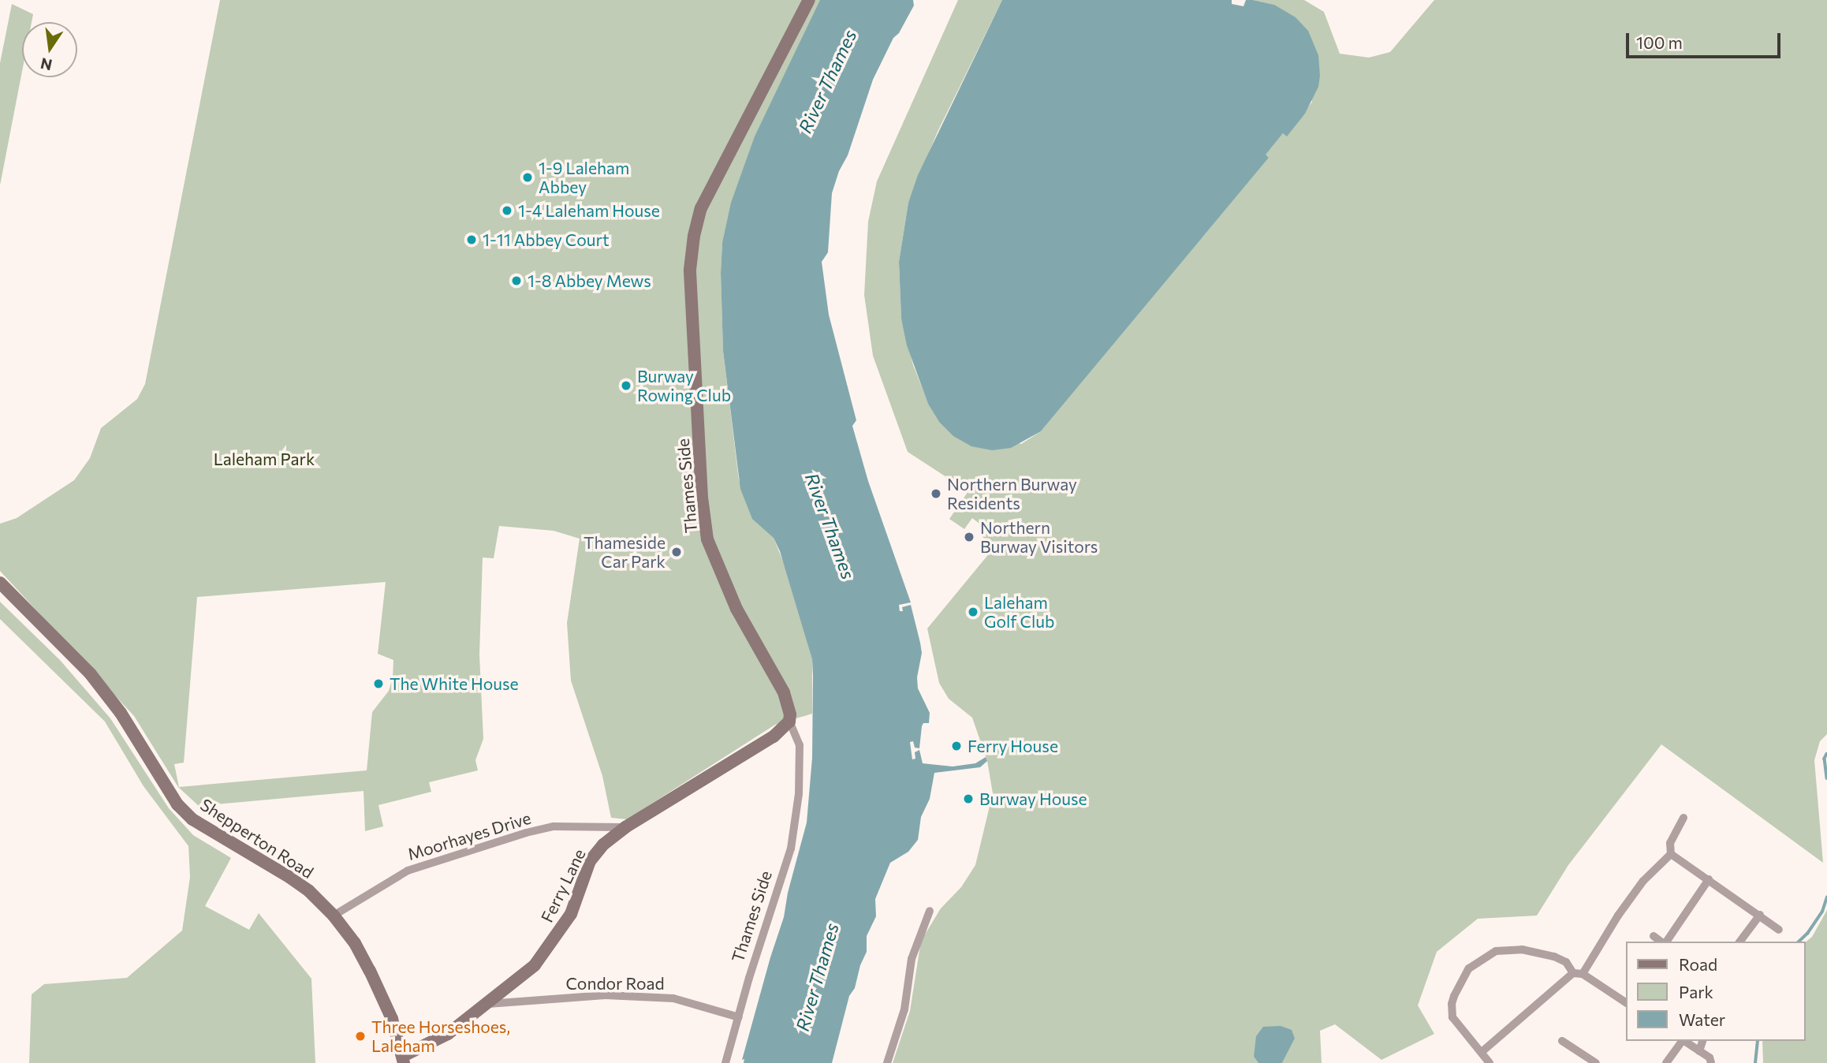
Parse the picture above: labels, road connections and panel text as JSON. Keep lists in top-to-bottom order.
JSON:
{
  "streets": {
    "street": [
      "Thames Side",
      "Moorhayes Drive",
      "Shepperton Road",
      "Ferry Lane",
      "Condor Road"
    ]
  },
  "crossings": [
    ["Thames Side", "Ferry Lane"],
    ["Thames Side", "Condor Road"],
    ["Moorhayes Drive", "Shepperton Road"],
    ["Moorhayes Drive", "Ferry Lane"],
    ["Shepperton Road", "Ferry Lane"],
    ["Ferry Lane", "Condor Road"]
  ],
  "water": ["River Thames"],
  "parks": ["Laleham Park"],
  "places": [
    "1-9 Laleham Abbey",
    "1-4 Laleham House",
    "1-11 Abbey Court",
    "1-8 Abbey Mews",
    "Burway Rowing Club",
    "Northern Burway Residents",
    "Northern Burway Visitors",
    "Thameside Car Park",
    "Laleham Golf Club",
    "The White House",
    "Ferry House",
    "Burway House",
    "Three Horseshoes, Laleham"
  ],
  "legend": ["Road", "Park", "Water"],
  "scale_bar": "100 m",
  "north": "bottom"
}
